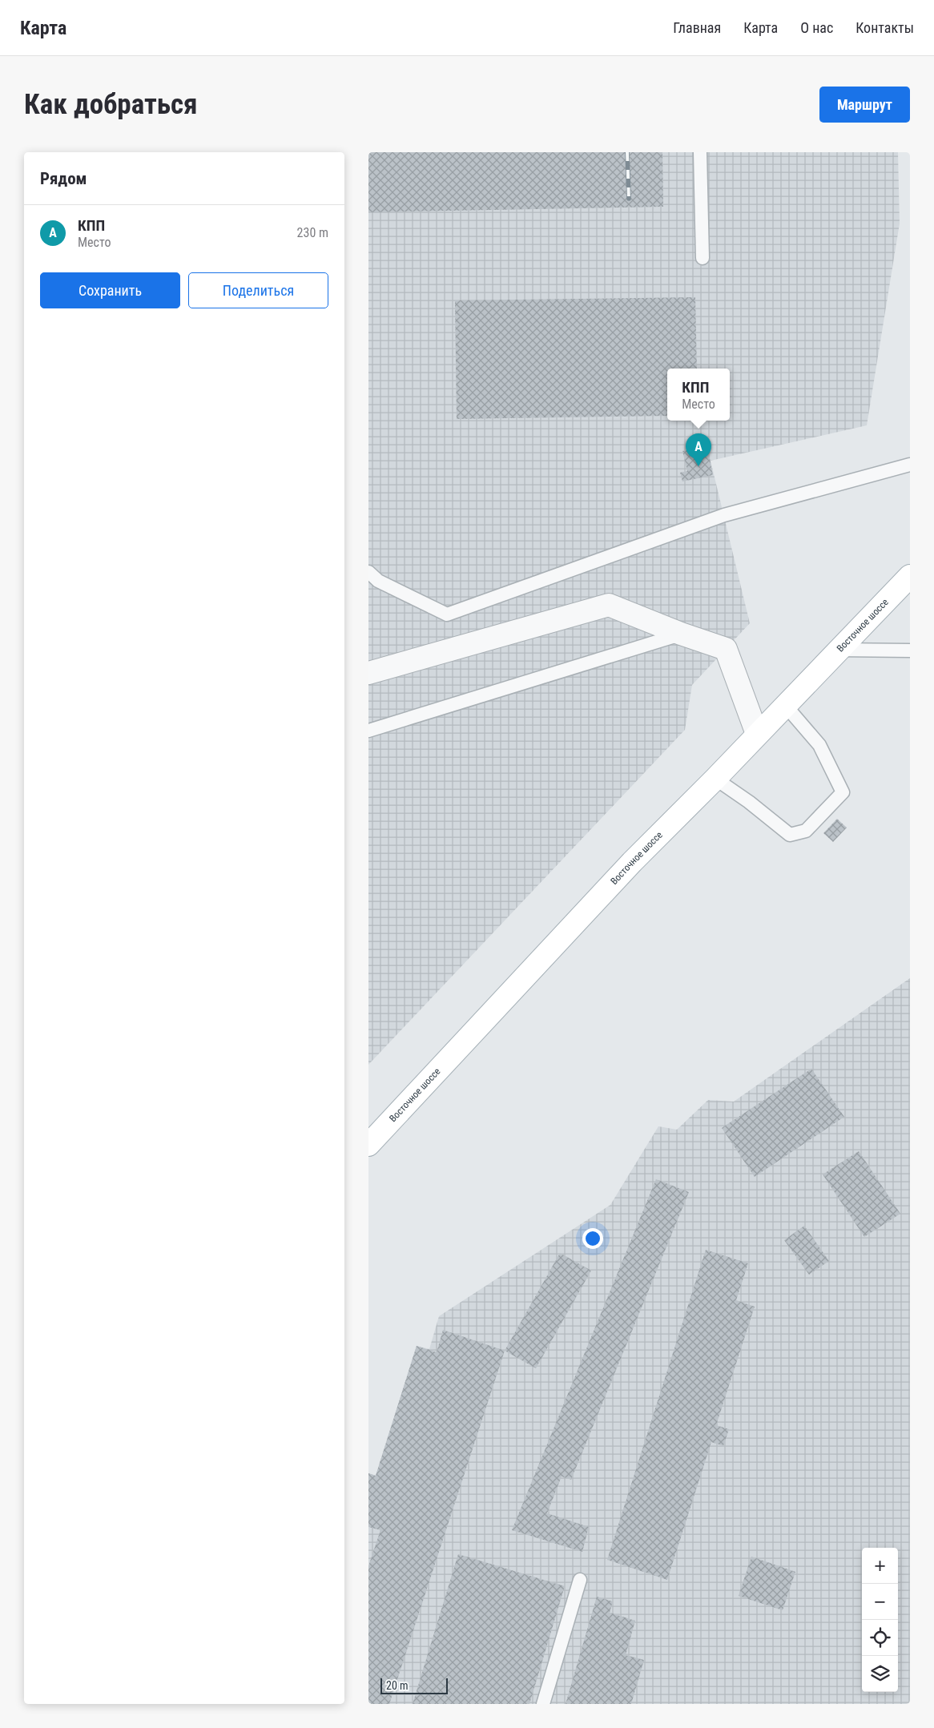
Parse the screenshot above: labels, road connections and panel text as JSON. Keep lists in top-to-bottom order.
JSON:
{
  "streets": {
    "main road": ["Восточное шоссе"]
  },
  "scale_bar": "20 m",
  "page": {
    "header": "Карта",
    "nav": [
      "Главная",
      "Карта",
      "О нас",
      "Контакты"
    ],
    "buttons": [
      "Маршрут",
      ["Сохранить", "Поделиться"]
    ],
    "title": "Как добраться",
    "heading": "Рядом",
    "list": [
      {
        "mark": "A",
        "name": "КПП",
        "note": "Место",
        "value": "230 m"
      }
    ],
    "popup": ["КПП", "Место"],
    "pins": "A",
    "map_buttons": ["+", "−"],
    "scale": "20 m"
  }
}
